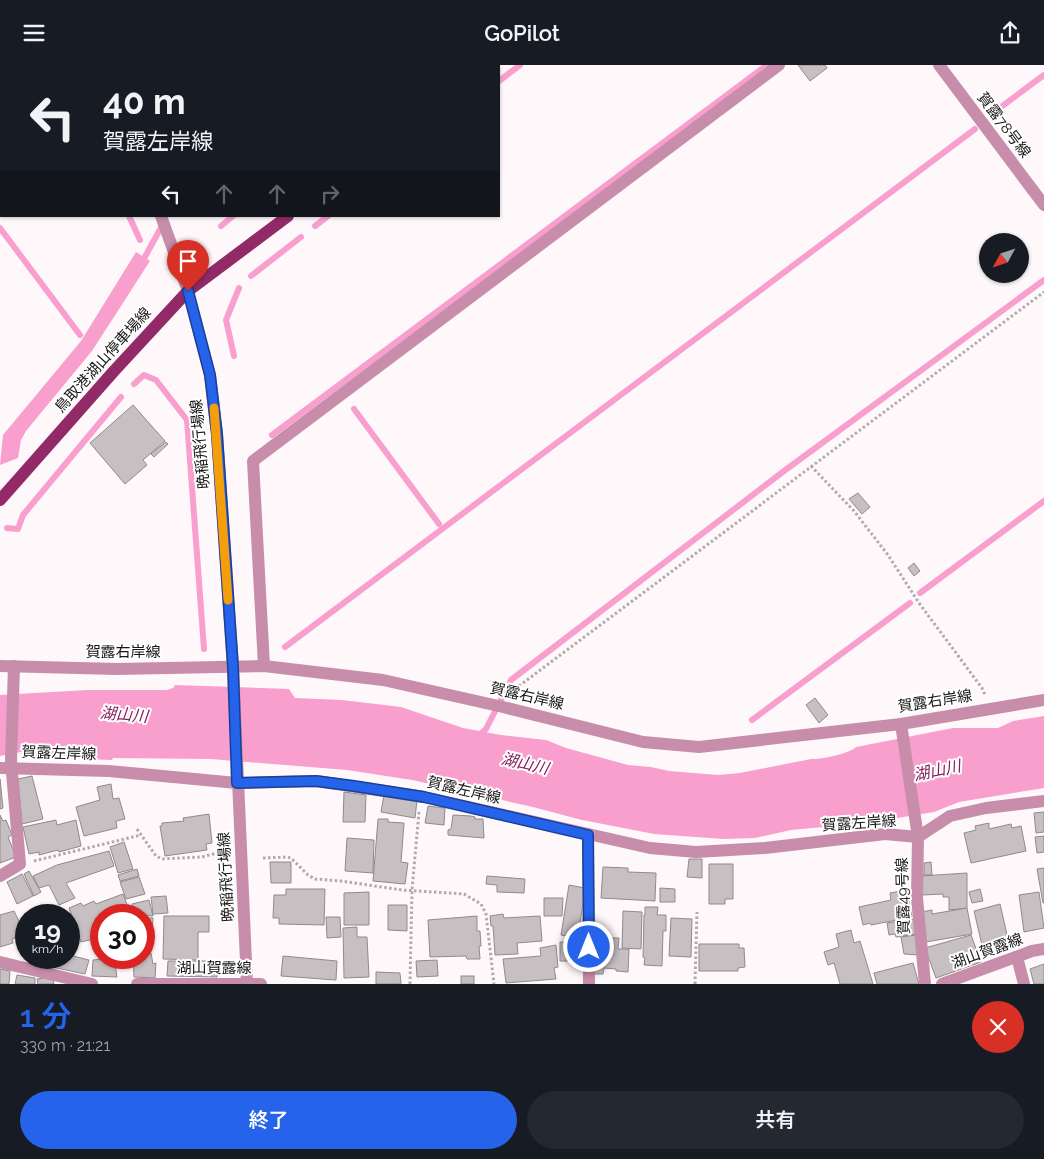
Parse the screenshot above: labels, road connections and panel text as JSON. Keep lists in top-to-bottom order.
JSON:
{
  "streets": {
    "main road": ["鳥取港湖山停車場線"],
    "street": [
      "賀露78号線",
      "晩稲飛行場線",
      "賀露右岸線",
      "賀露左岸線",
      "賀露49号線",
      "湖山賀露線"
    ]
  },
  "crossings": [
    ["鳥取港湖山停車場線", "晩稲飛行場線"],
    ["晩稲飛行場線", "賀露右岸線"],
    ["晩稲飛行場線", "賀露左岸線"],
    ["晩稲飛行場線", "湖山賀露線"],
    ["賀露右岸線", "賀露49号線"],
    ["賀露左岸線", "賀露49号線"]
  ],
  "water": ["湖山川"],
  "north": "bottom left",
  "page": {
    "header": "GoPilot",
    "turn": ["40 m", "賀露左岸線"],
    "speed": "19 km/h",
    "limit": "30",
    "heading": ["1 分", "330 m · 21:21"],
    "buttons": ["終了", "共有"]
  }
}
